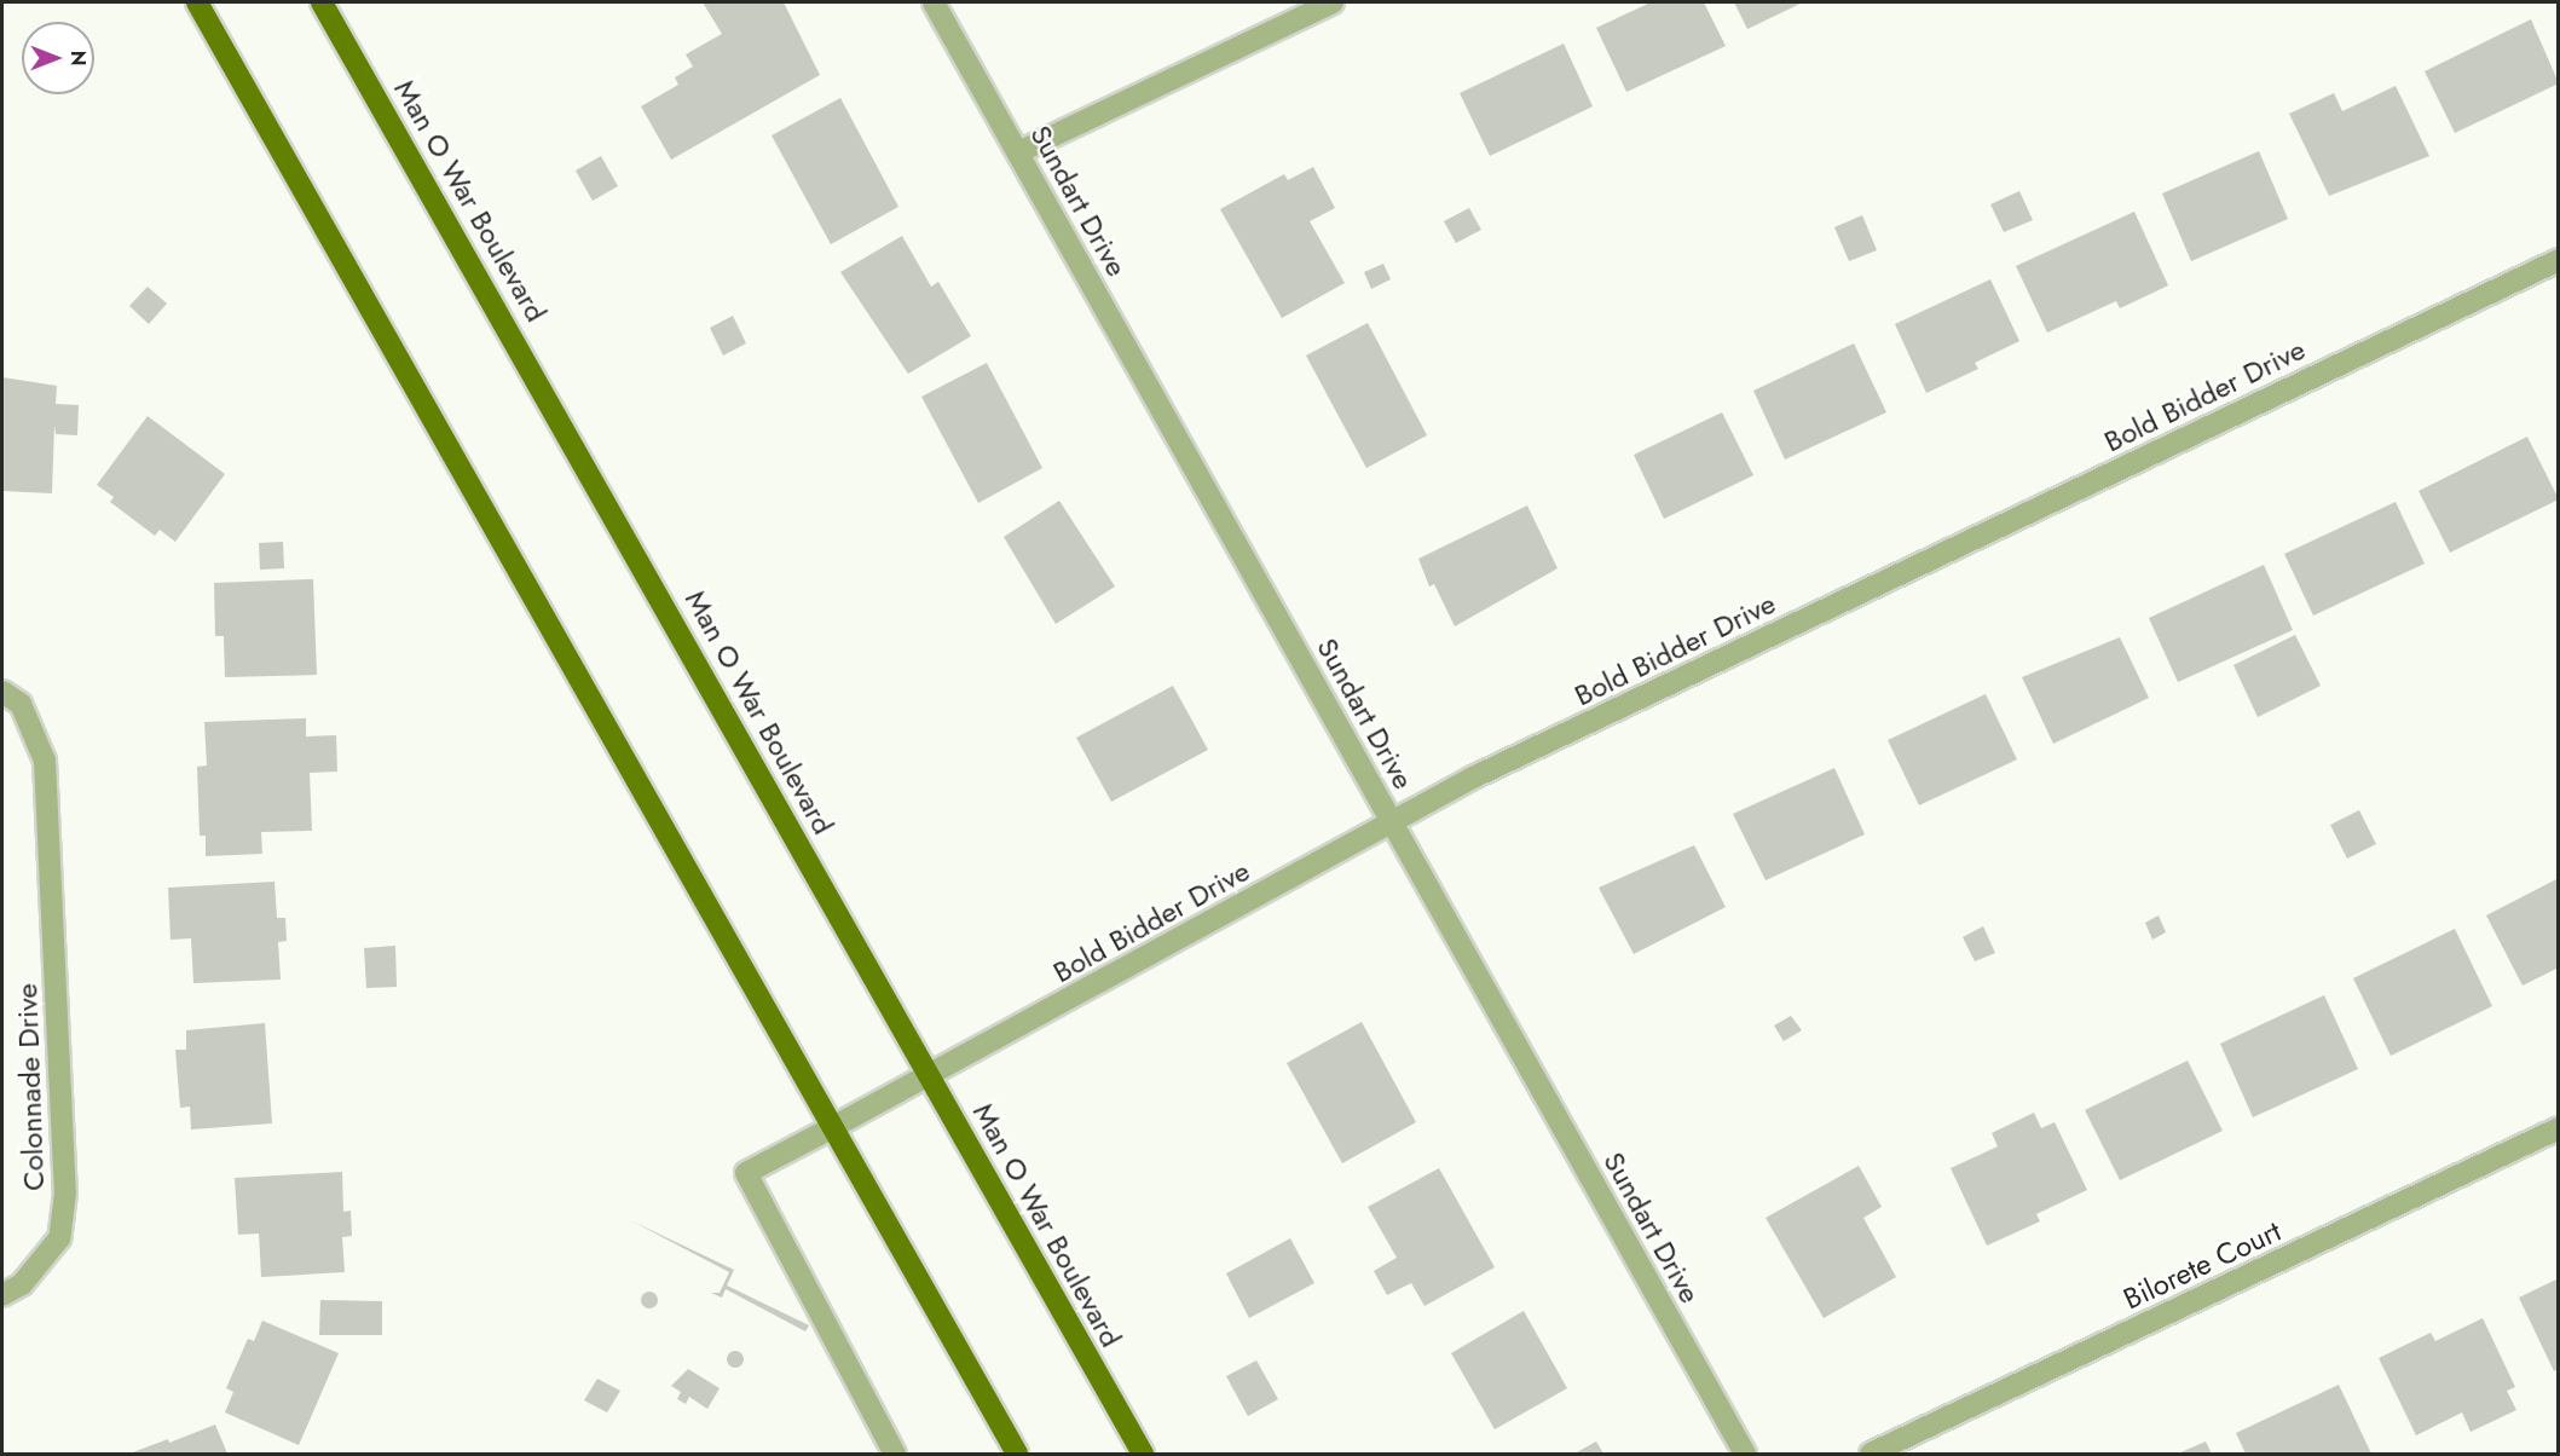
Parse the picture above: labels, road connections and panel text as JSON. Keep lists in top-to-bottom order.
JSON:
{
  "streets": {
    "main road": ["Man O War Boulevard"],
    "street": [
      "Sundart Drive",
      "Bold Bidder Drive",
      "Colonnade Drive",
      "Bilorete Court"
    ]
  },
  "crossings": [
    ["Man O War Boulevard", "Bold Bidder Drive"],
    ["Sundart Drive", "Bold Bidder Drive"]
  ],
  "north": "right"
}
